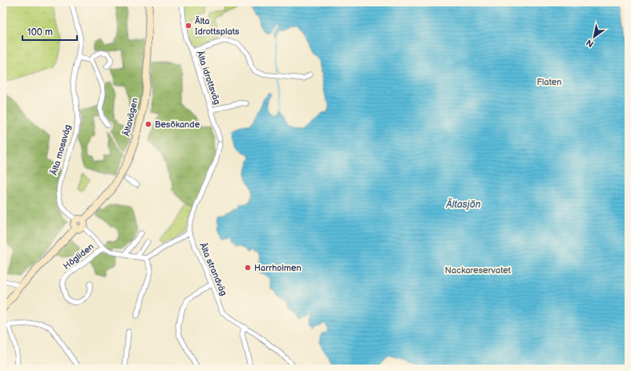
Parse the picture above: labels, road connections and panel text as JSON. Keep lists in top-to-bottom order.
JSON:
{
  "streets": {
    "main road": ["Ältavägen"],
    "street": [
      "Älta idrottsväg",
      "Älta mossväg",
      "Högliden",
      "Älta strandväg"
    ]
  },
  "crossings": [
    ["Ältavägen", "Älta mossväg"]
  ],
  "water": ["Ältasjön"],
  "parks": ["Flaten", "Nackareservatet"],
  "places": ["Älta Idrottsplats", "Besökande", "Harrholmen"],
  "scale_bar": "100 m",
  "north": "bottom left"
}
